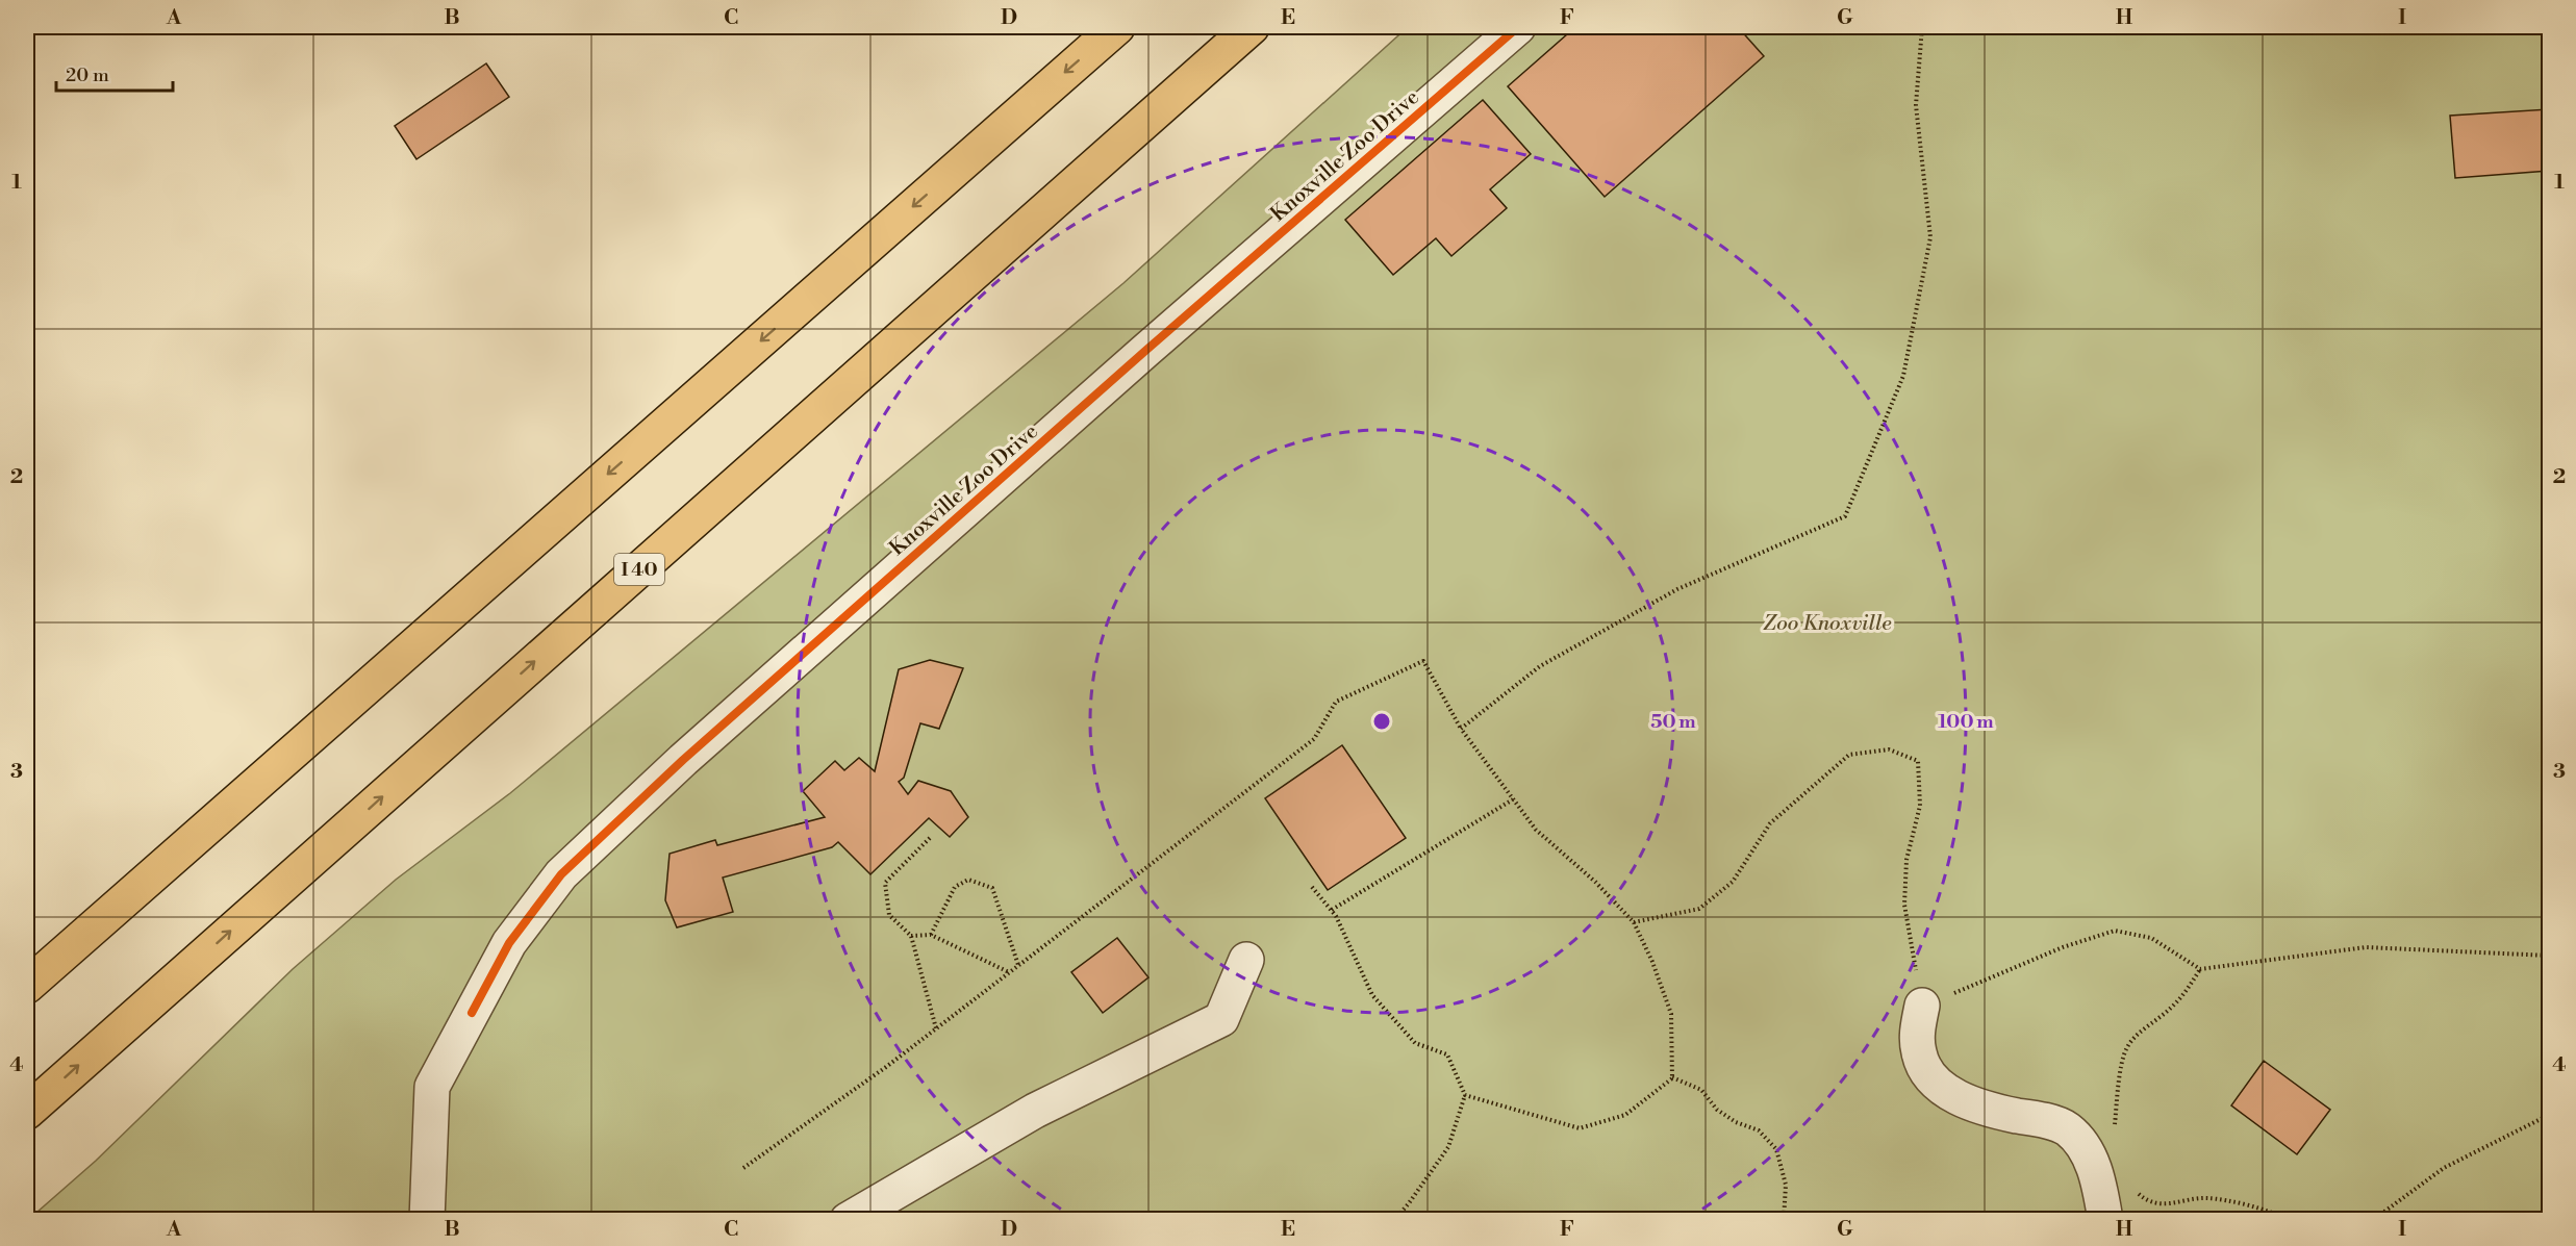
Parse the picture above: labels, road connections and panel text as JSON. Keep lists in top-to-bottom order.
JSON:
{
  "streets": {
    "highway": ["I 40"],
    "street": ["Knoxville Zoo Drive"]
  },
  "parks": ["Zoo Knoxville"],
  "scale_bar": "20 m",
  "grid": {
    "columns": [
      "A",
      "B",
      "C",
      "D",
      "E",
      "F",
      "G",
      "H",
      "I"
    ],
    "rows": [
      "1",
      "2",
      "3",
      "4"
    ]
  },
  "rings": ["50 m", "100 m"]
}
